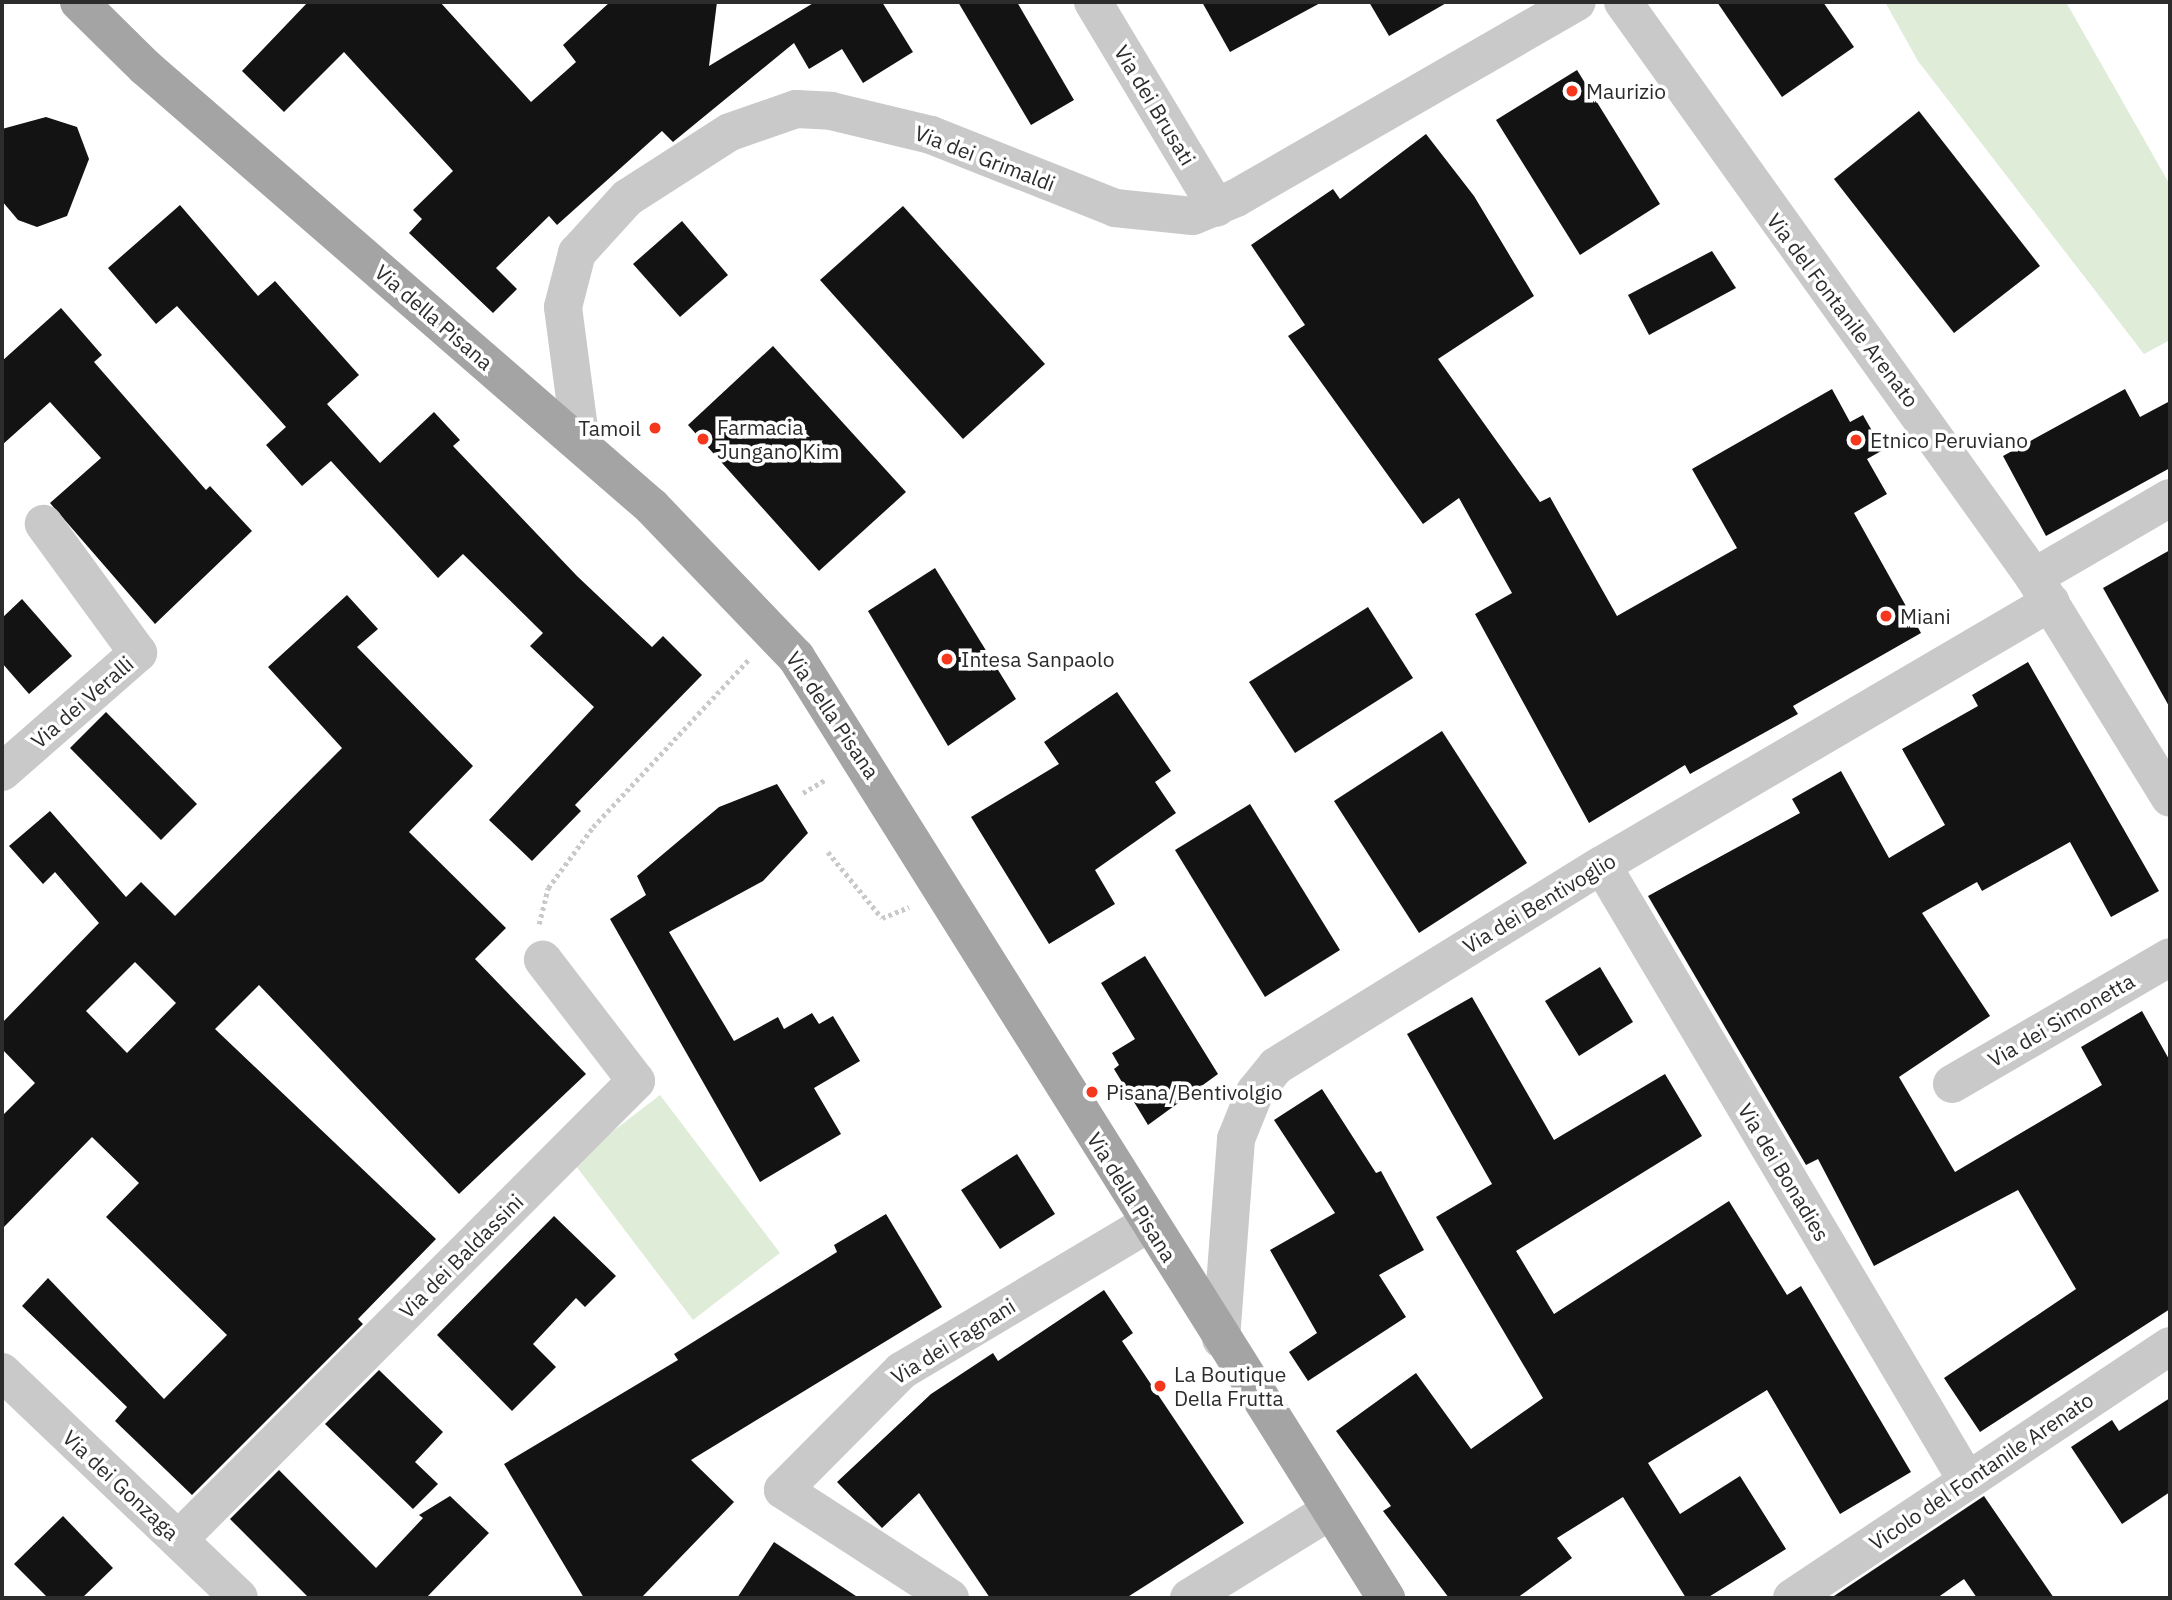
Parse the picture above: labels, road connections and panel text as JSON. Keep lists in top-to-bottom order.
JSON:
{
  "streets": {
    "main road": ["Via della Pisana"],
    "street": [
      "Via dei Brusati",
      "Via dei Grimaldi",
      "Via del Fontanile Arenato",
      "Via dei Veralli",
      "Via dei Bentivoglio",
      "Via dei Simonetta",
      "Via dei Bonadies",
      "Via dei Baldassini",
      "Via dei Fagnani",
      "Vicolo del Fontanile Arenato",
      "Via dei Gonzaga"
    ]
  },
  "crossings": [
    ["Via dei Brusati", "Via dei Grimaldi"],
    ["Via dei Grimaldi", "Via della Pisana"],
    ["Via del Fontanile Arenato", "Via dei Bentivoglio"],
    ["Via della Pisana", "Via dei Bentivoglio"],
    ["Via della Pisana", "Via dei Fagnani"],
    ["Via dei Bentivoglio", "Via dei Bonadies"],
    ["Via dei Bonadies", "Vicolo del Fontanile Arenato"],
    ["Via dei Baldassini", "Via dei Gonzaga"]
  ],
  "places": [
    "Maurizio",
    "Tamoil",
    "Farmacia Jungano Kim",
    "Etnico Peruviano",
    "Miani",
    "Intesa Sanpaolo",
    "Pisana/Bentivolgio",
    "La Boutique Della Frutta"
  ]
}
